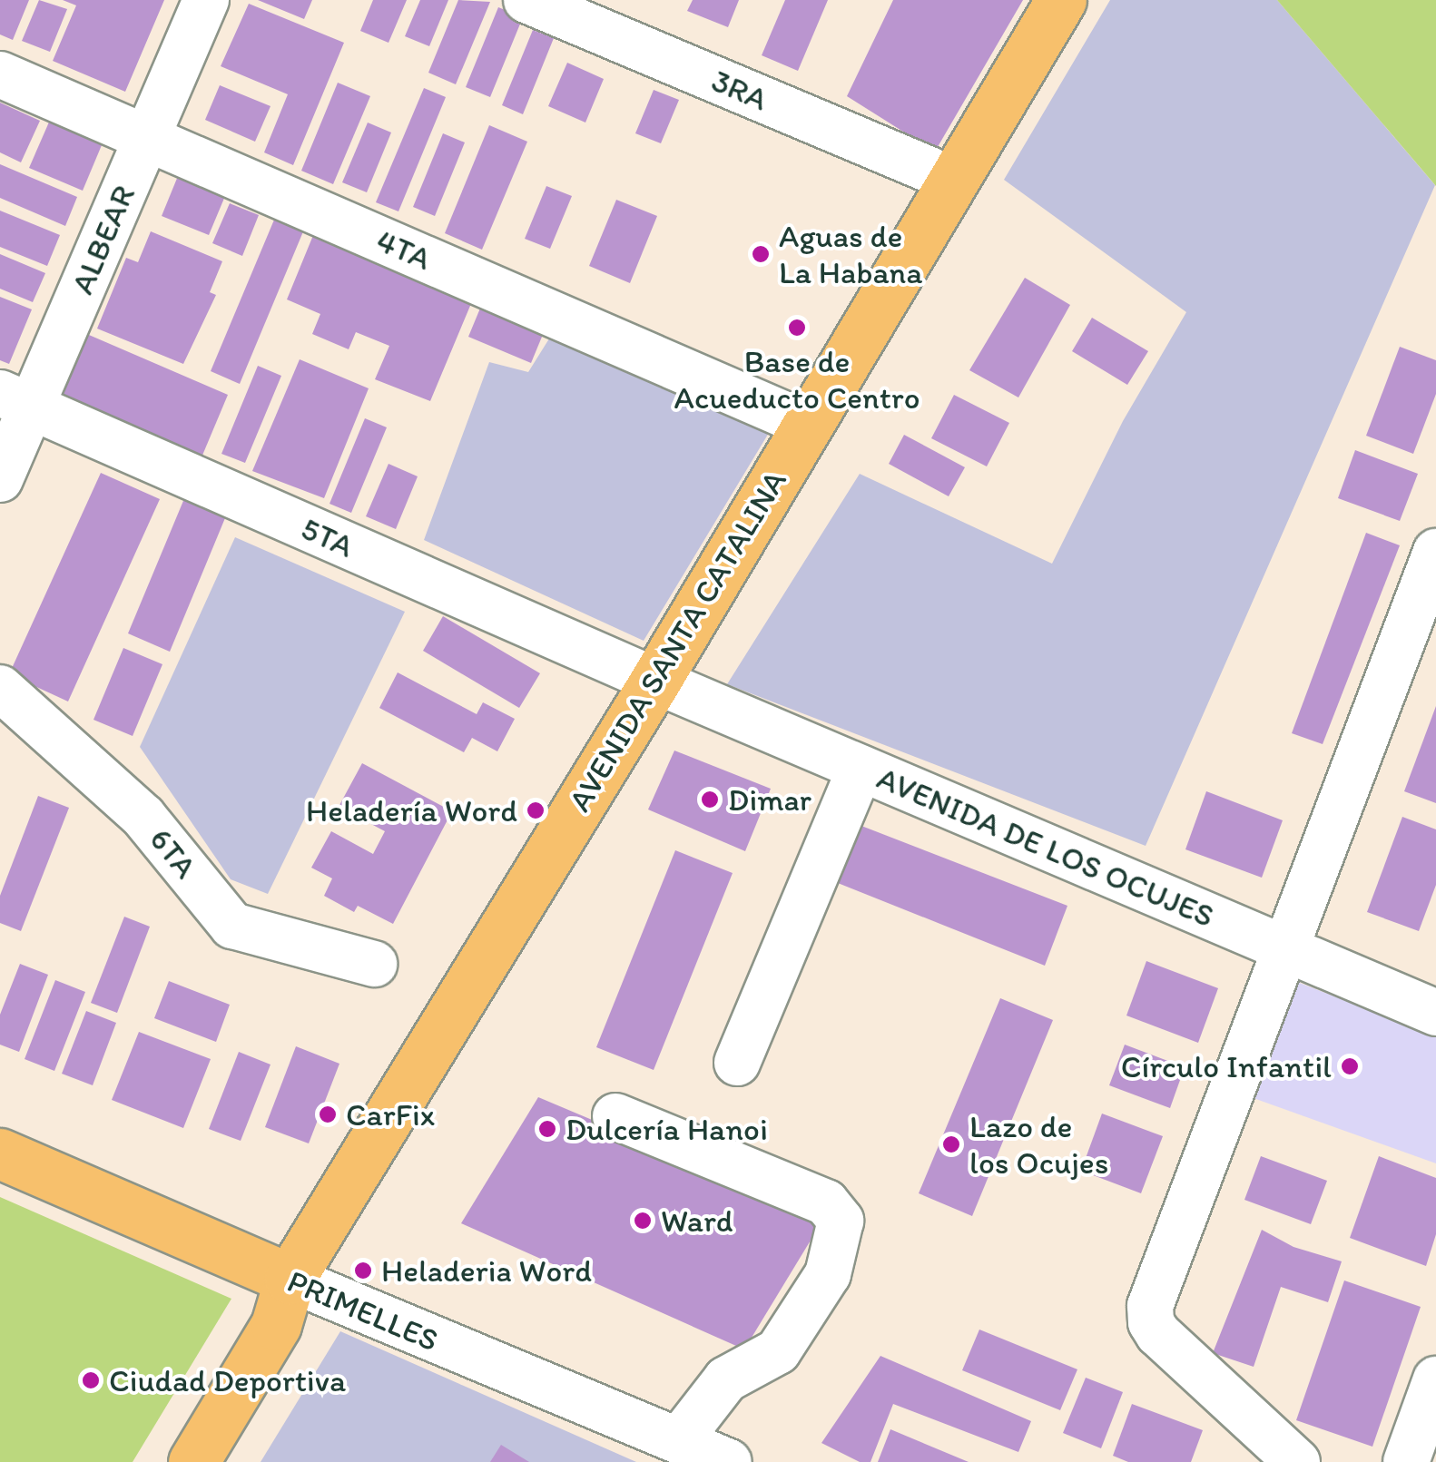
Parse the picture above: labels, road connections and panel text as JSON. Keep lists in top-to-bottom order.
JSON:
{
  "streets": {
    "main road": ["AVENIDA SANTA CATALINA", "PRIMELLES"],
    "street": [
      "3RA",
      "ALBEAR",
      "4TA",
      "5TA",
      "AVENIDA DE LOS OCUJES",
      "6TA"
    ]
  },
  "crossings": [
    ["3RA", "AVENIDA SANTA CATALINA"],
    ["ALBEAR", "4TA"],
    ["ALBEAR", "5TA"],
    ["4TA", "AVENIDA SANTA CATALINA"],
    ["5TA", "AVENIDA SANTA CATALINA"],
    ["5TA", "AVENIDA DE LOS OCUJES"],
    ["AVENIDA SANTA CATALINA", "AVENIDA DE LOS OCUJES"],
    ["AVENIDA SANTA CATALINA", "PRIMELLES"]
  ],
  "places": [
    "Aguas de La Habana",
    "Base de Acueducto Centro",
    "Dimar",
    "Heladería Word",
    "Círculo Infantil",
    "CarFix",
    "Dulcería Hanoi",
    "Lazo de los Ocujes",
    "Ward",
    "Heladeria Word",
    "Ciudad Deportiva"
  ]
}
